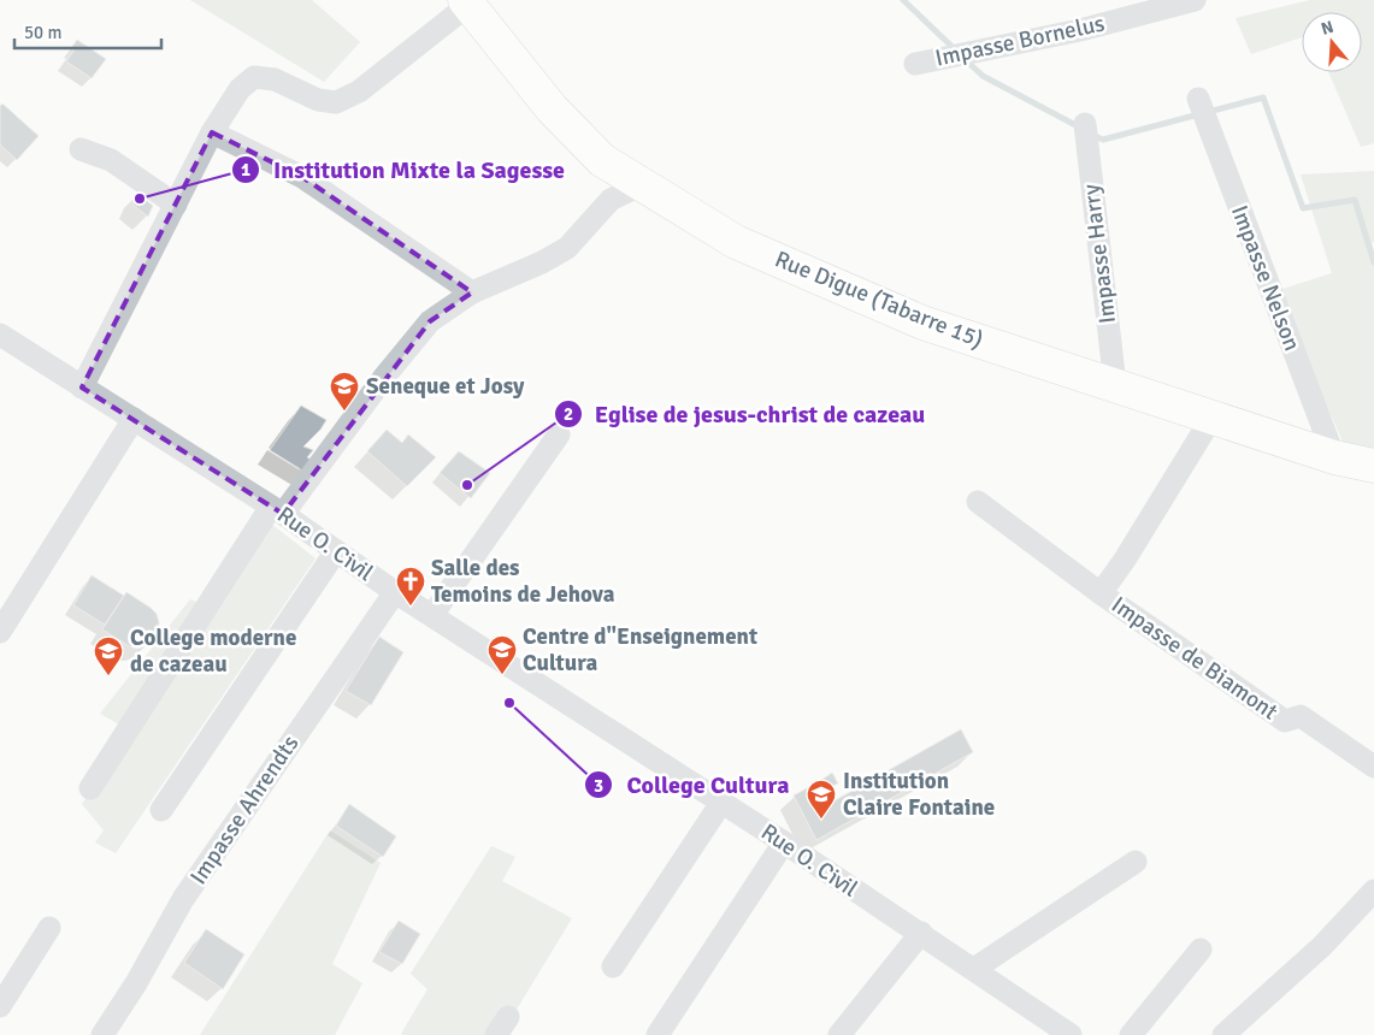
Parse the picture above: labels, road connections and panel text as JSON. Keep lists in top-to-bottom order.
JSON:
{
  "streets": {
    "street": [
      "Impasse Bornelus",
      "Impasse Harry",
      "Impasse Nelson",
      "Rue Digue (Tabarre 15)",
      "Rue O. Civil",
      "Impasse de Biamont",
      "Impasse Ahrendts"
    ]
  },
  "crossings": [
    ["Impasse Harry", "Rue Digue (Tabarre 15)"],
    ["Impasse Nelson", "Rue Digue (Tabarre 15)"],
    ["Rue Digue (Tabarre 15)", "Impasse de Biamont"],
    ["Rue O. Civil", "Impasse Ahrendts"]
  ],
  "places": {
    "other": ["Institution Mixte la Sagesse", "Eglise de jesus-christ de cazeau", "College Cultura"],
    "school or university": [
      "Seneque et Josy",
      "Centre d\"Enseignement Cultura",
      "College moderne de cazeau",
      "Institution Claire Fontaine"
    ],
    "church": ["Salle des Temoins de Jehova"]
  },
  "scale_bar": "50 m",
  "north": "top"
}
